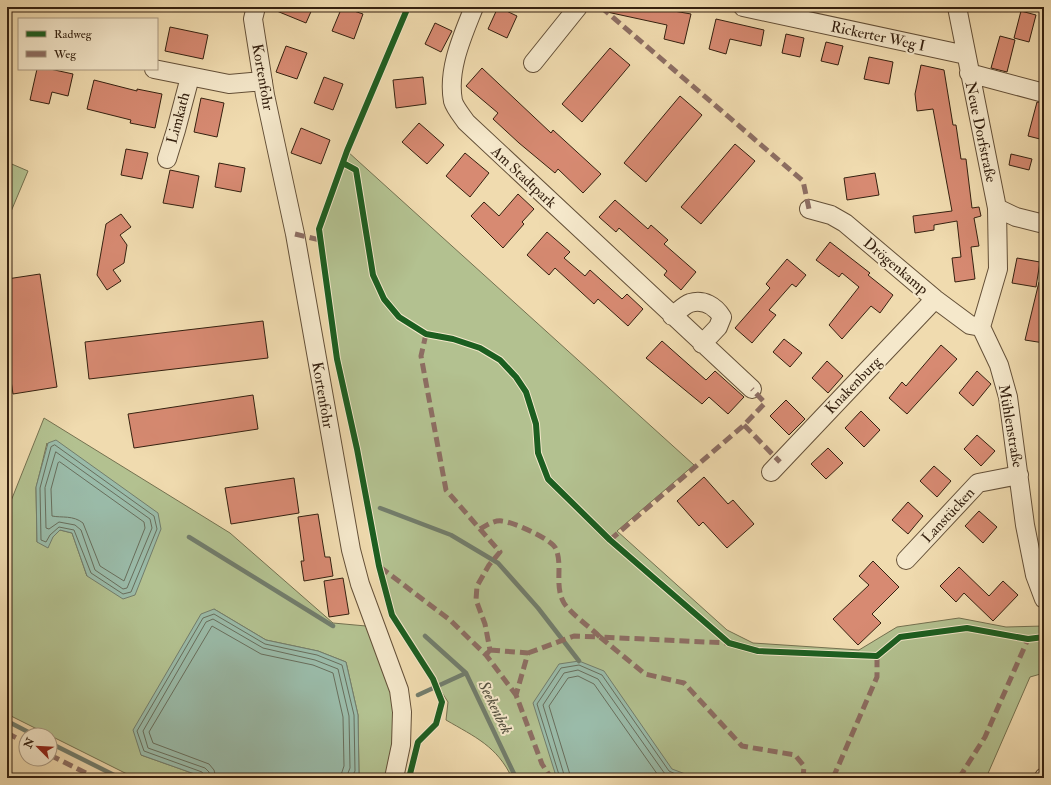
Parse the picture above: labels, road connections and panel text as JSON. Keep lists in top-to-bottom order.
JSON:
{
  "streets": {
    "street": [
      "Rickerter Weg I",
      "Kortenfohr",
      "Limkath",
      "Neue Dorfstraße",
      "Am Stadtpark",
      "Drögenkamp",
      "Knakenburg",
      "Mühlenstraße",
      "Lanstücken"
    ]
  },
  "crossings": [
    ["Rickerter Weg I", "Neue Dorfstraße"],
    ["Kortenfohr", "Limkath"],
    ["Drögenkamp", "Knakenburg"],
    ["Drögenkamp", "Mühlenstraße"],
    ["Mühlenstraße", "Lanstücken"]
  ],
  "water": ["Seekenbek"],
  "legend": ["Radweg", "Weg"],
  "north": "top left"
}
